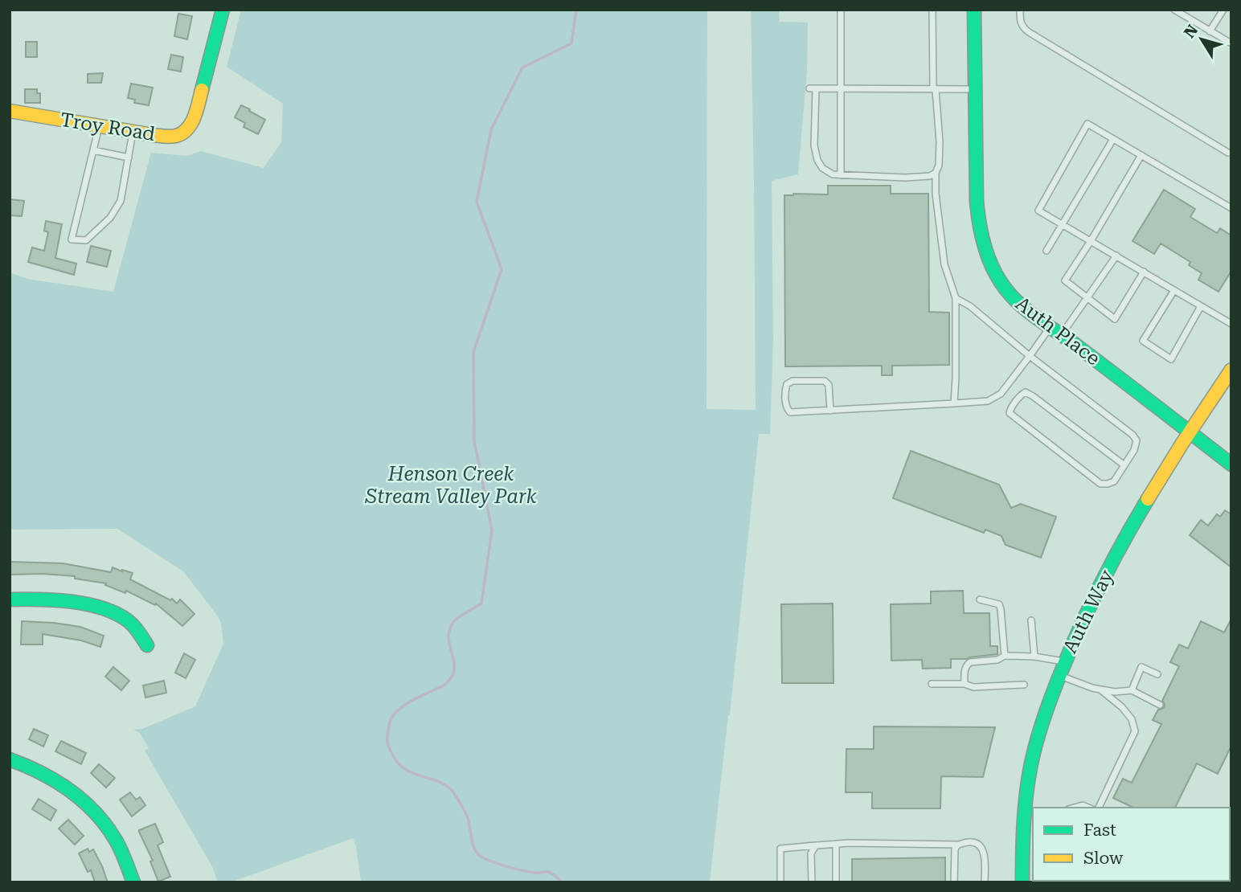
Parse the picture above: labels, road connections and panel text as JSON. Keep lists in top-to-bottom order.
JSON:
{
  "streets": {
    "street": ["Troy Road", "Auth Place", "Auth Way"]
  },
  "crossings": [
    ["Auth Place", "Auth Way"]
  ],
  "parks": ["Henson Creek Stream Valley Park"],
  "legend": ["Fast", "Slow"],
  "north": "top left"
}
